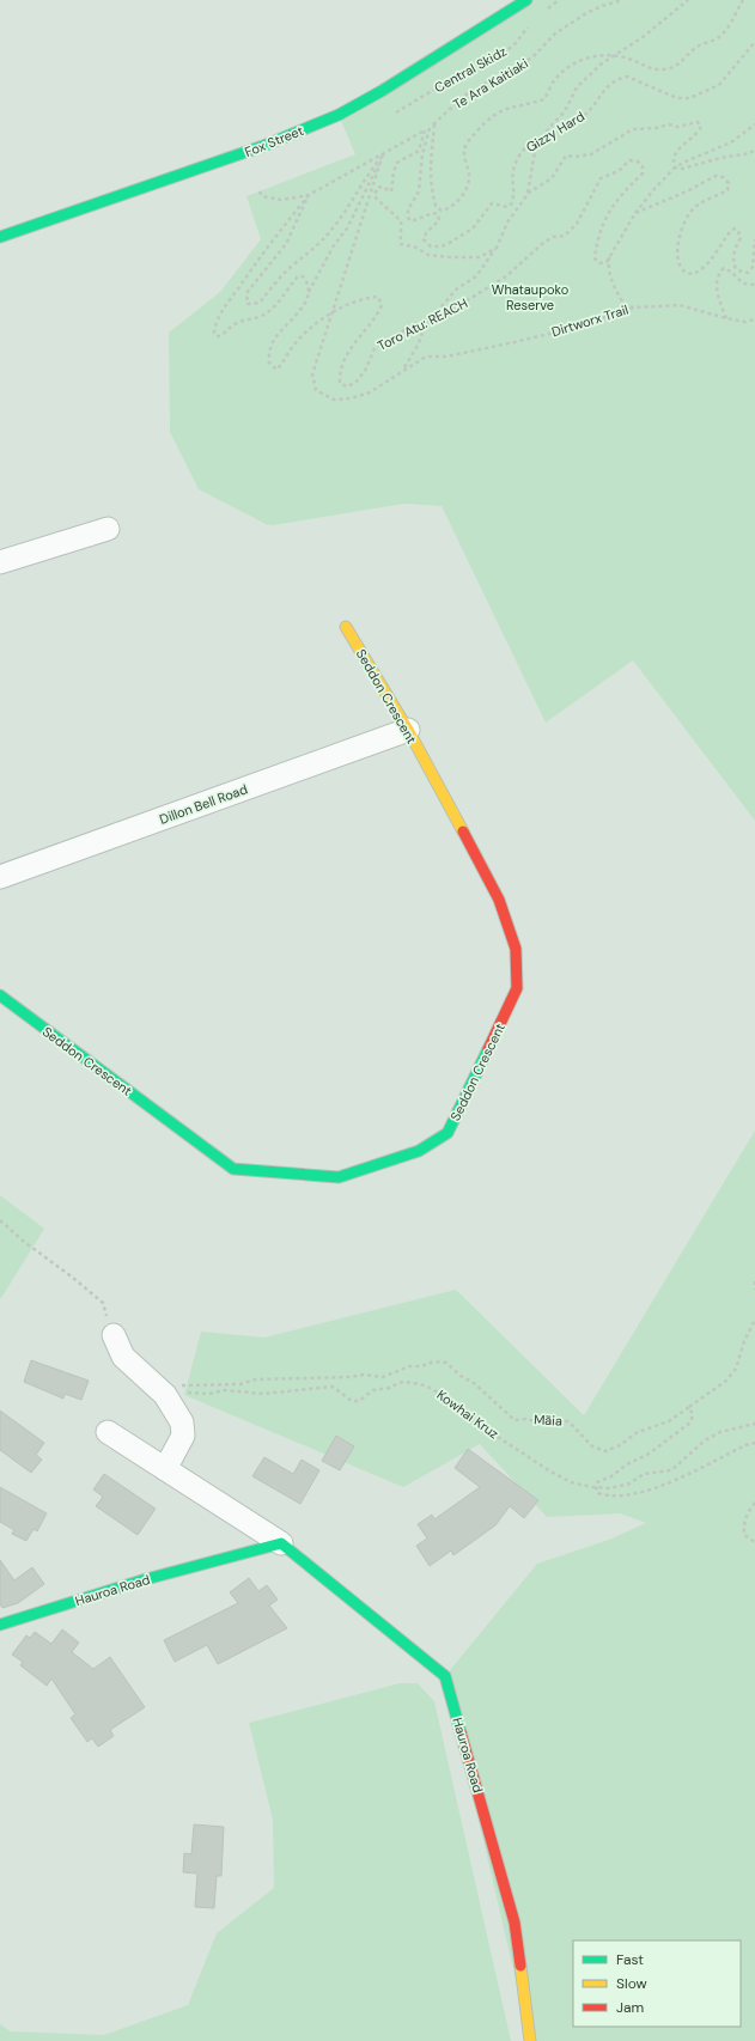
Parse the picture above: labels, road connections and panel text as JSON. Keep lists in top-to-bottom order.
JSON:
{
  "streets": {
    "street": [
      "Fox Street",
      "Seddon Crescent",
      "Dillon Bell Road",
      "Hauroa Road"
    ],
    "path": [
      "Central Skidz",
      "Te Ara Kaitiaki",
      "Gizzy Hard",
      "Dirtworx Trail",
      "Toro Atu: REACH",
      "Kowhai Kruz",
      "Māia"
    ]
  },
  "crossings": [
    ["Te Ara Kaitiaki", "Gizzy Hard"],
    ["Seddon Crescent", "Dillon Bell Road"],
    ["Kowhai Kruz", "Māia"]
  ],
  "parks": ["Whataupoko Reserve"],
  "legend": ["Fast", "Slow", "Jam"]
}
